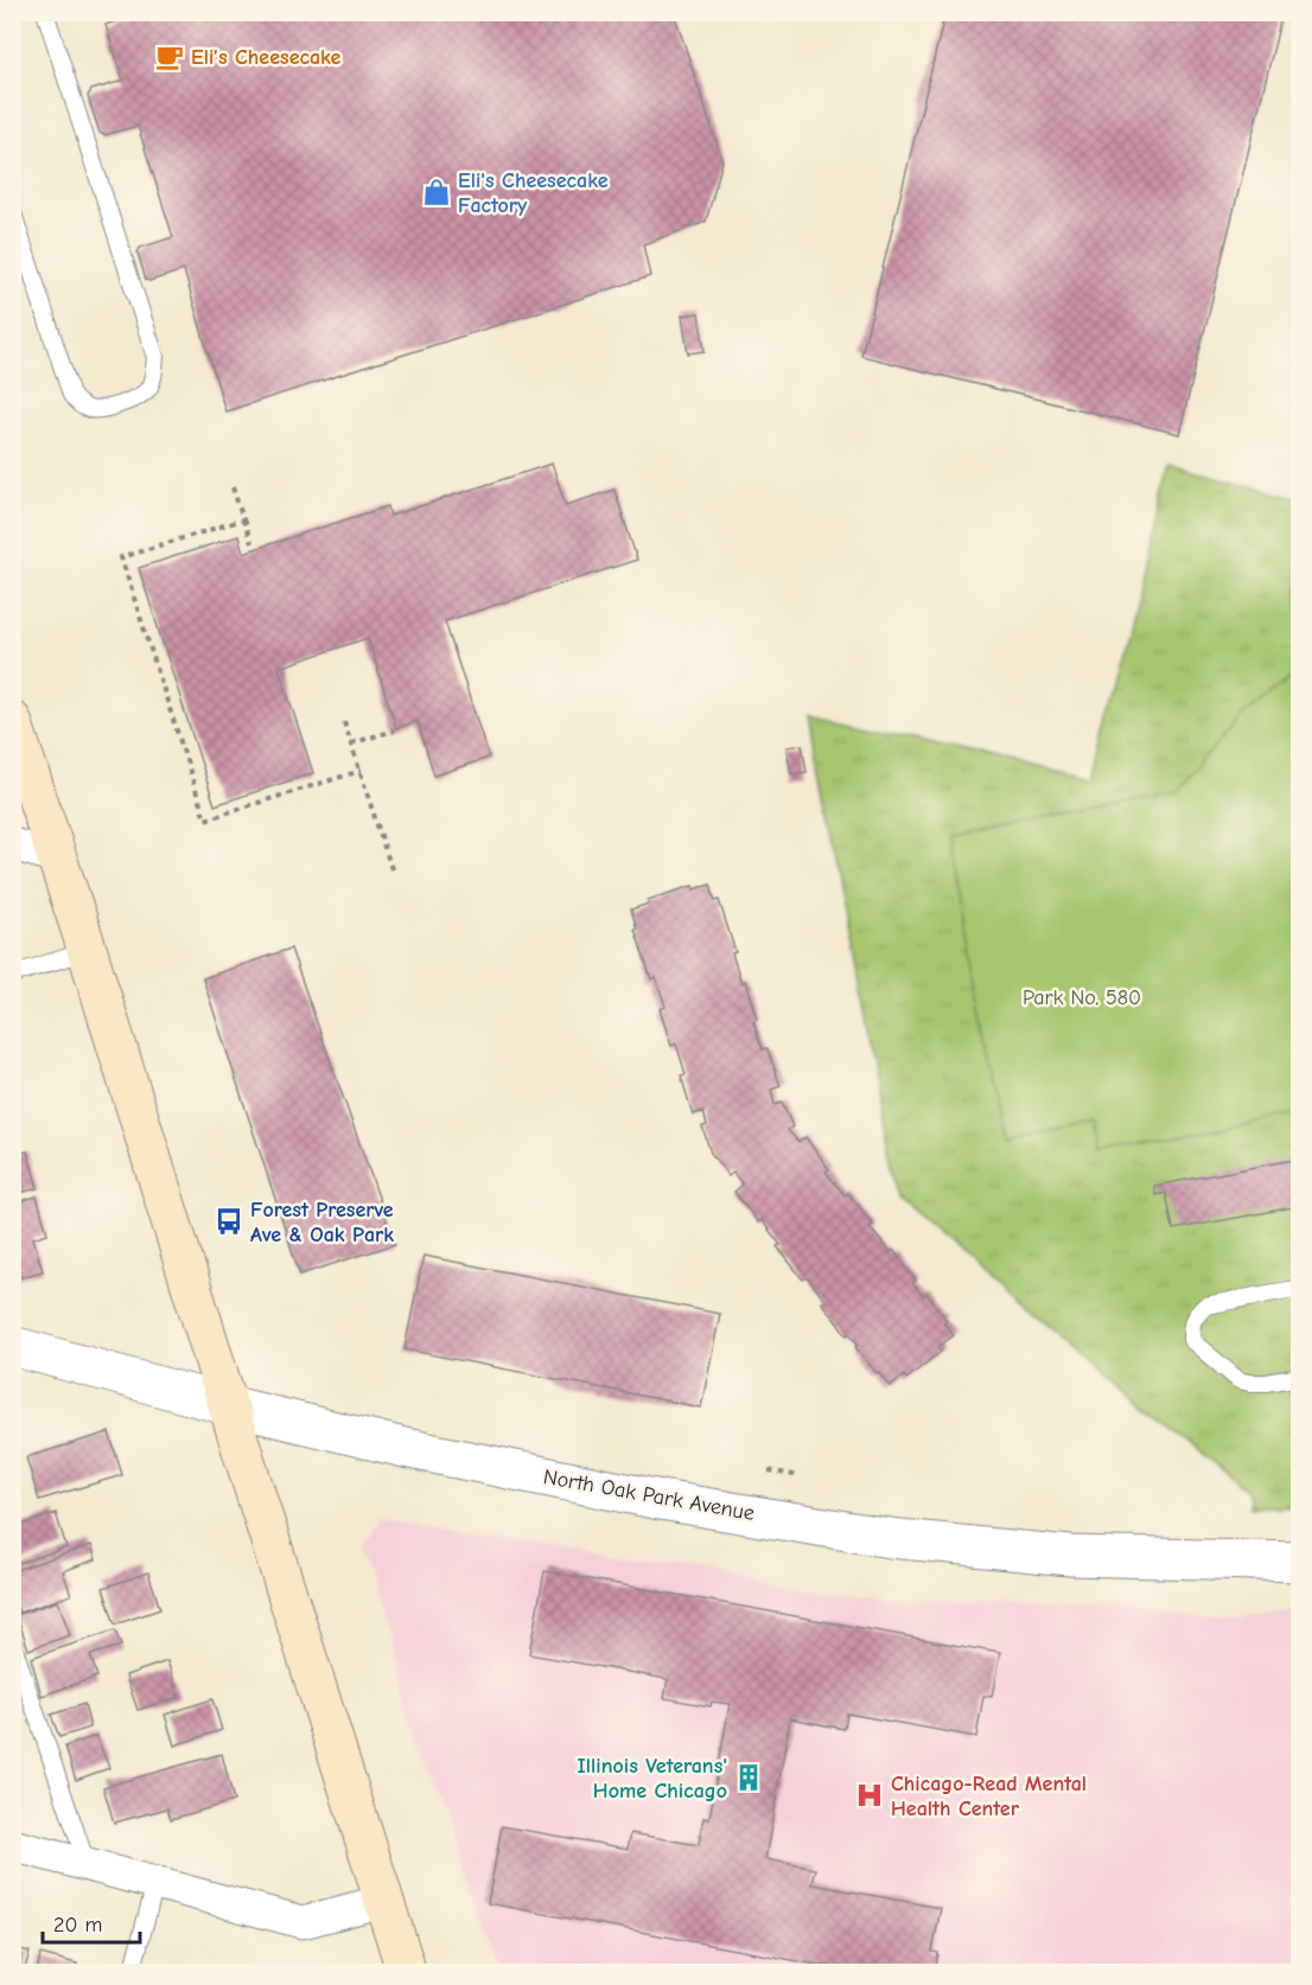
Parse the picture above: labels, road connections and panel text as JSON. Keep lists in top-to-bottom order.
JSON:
{
  "streets": {
    "street": ["North Oak Park Avenue"]
  },
  "parks": ["Park No. 580"],
  "places": {
    "cafe": ["Eli’s Cheesecake"],
    "shop": ["Eli's Cheesecake Factory"],
    "bus stop": ["Forest Preserve Ave & Oak Park"],
    "building": ["Illinois Veterans' Home Chicago"],
    "hospital": ["Chicago-Read Mental Health Center"]
  },
  "scale_bar": "20 m"
}
